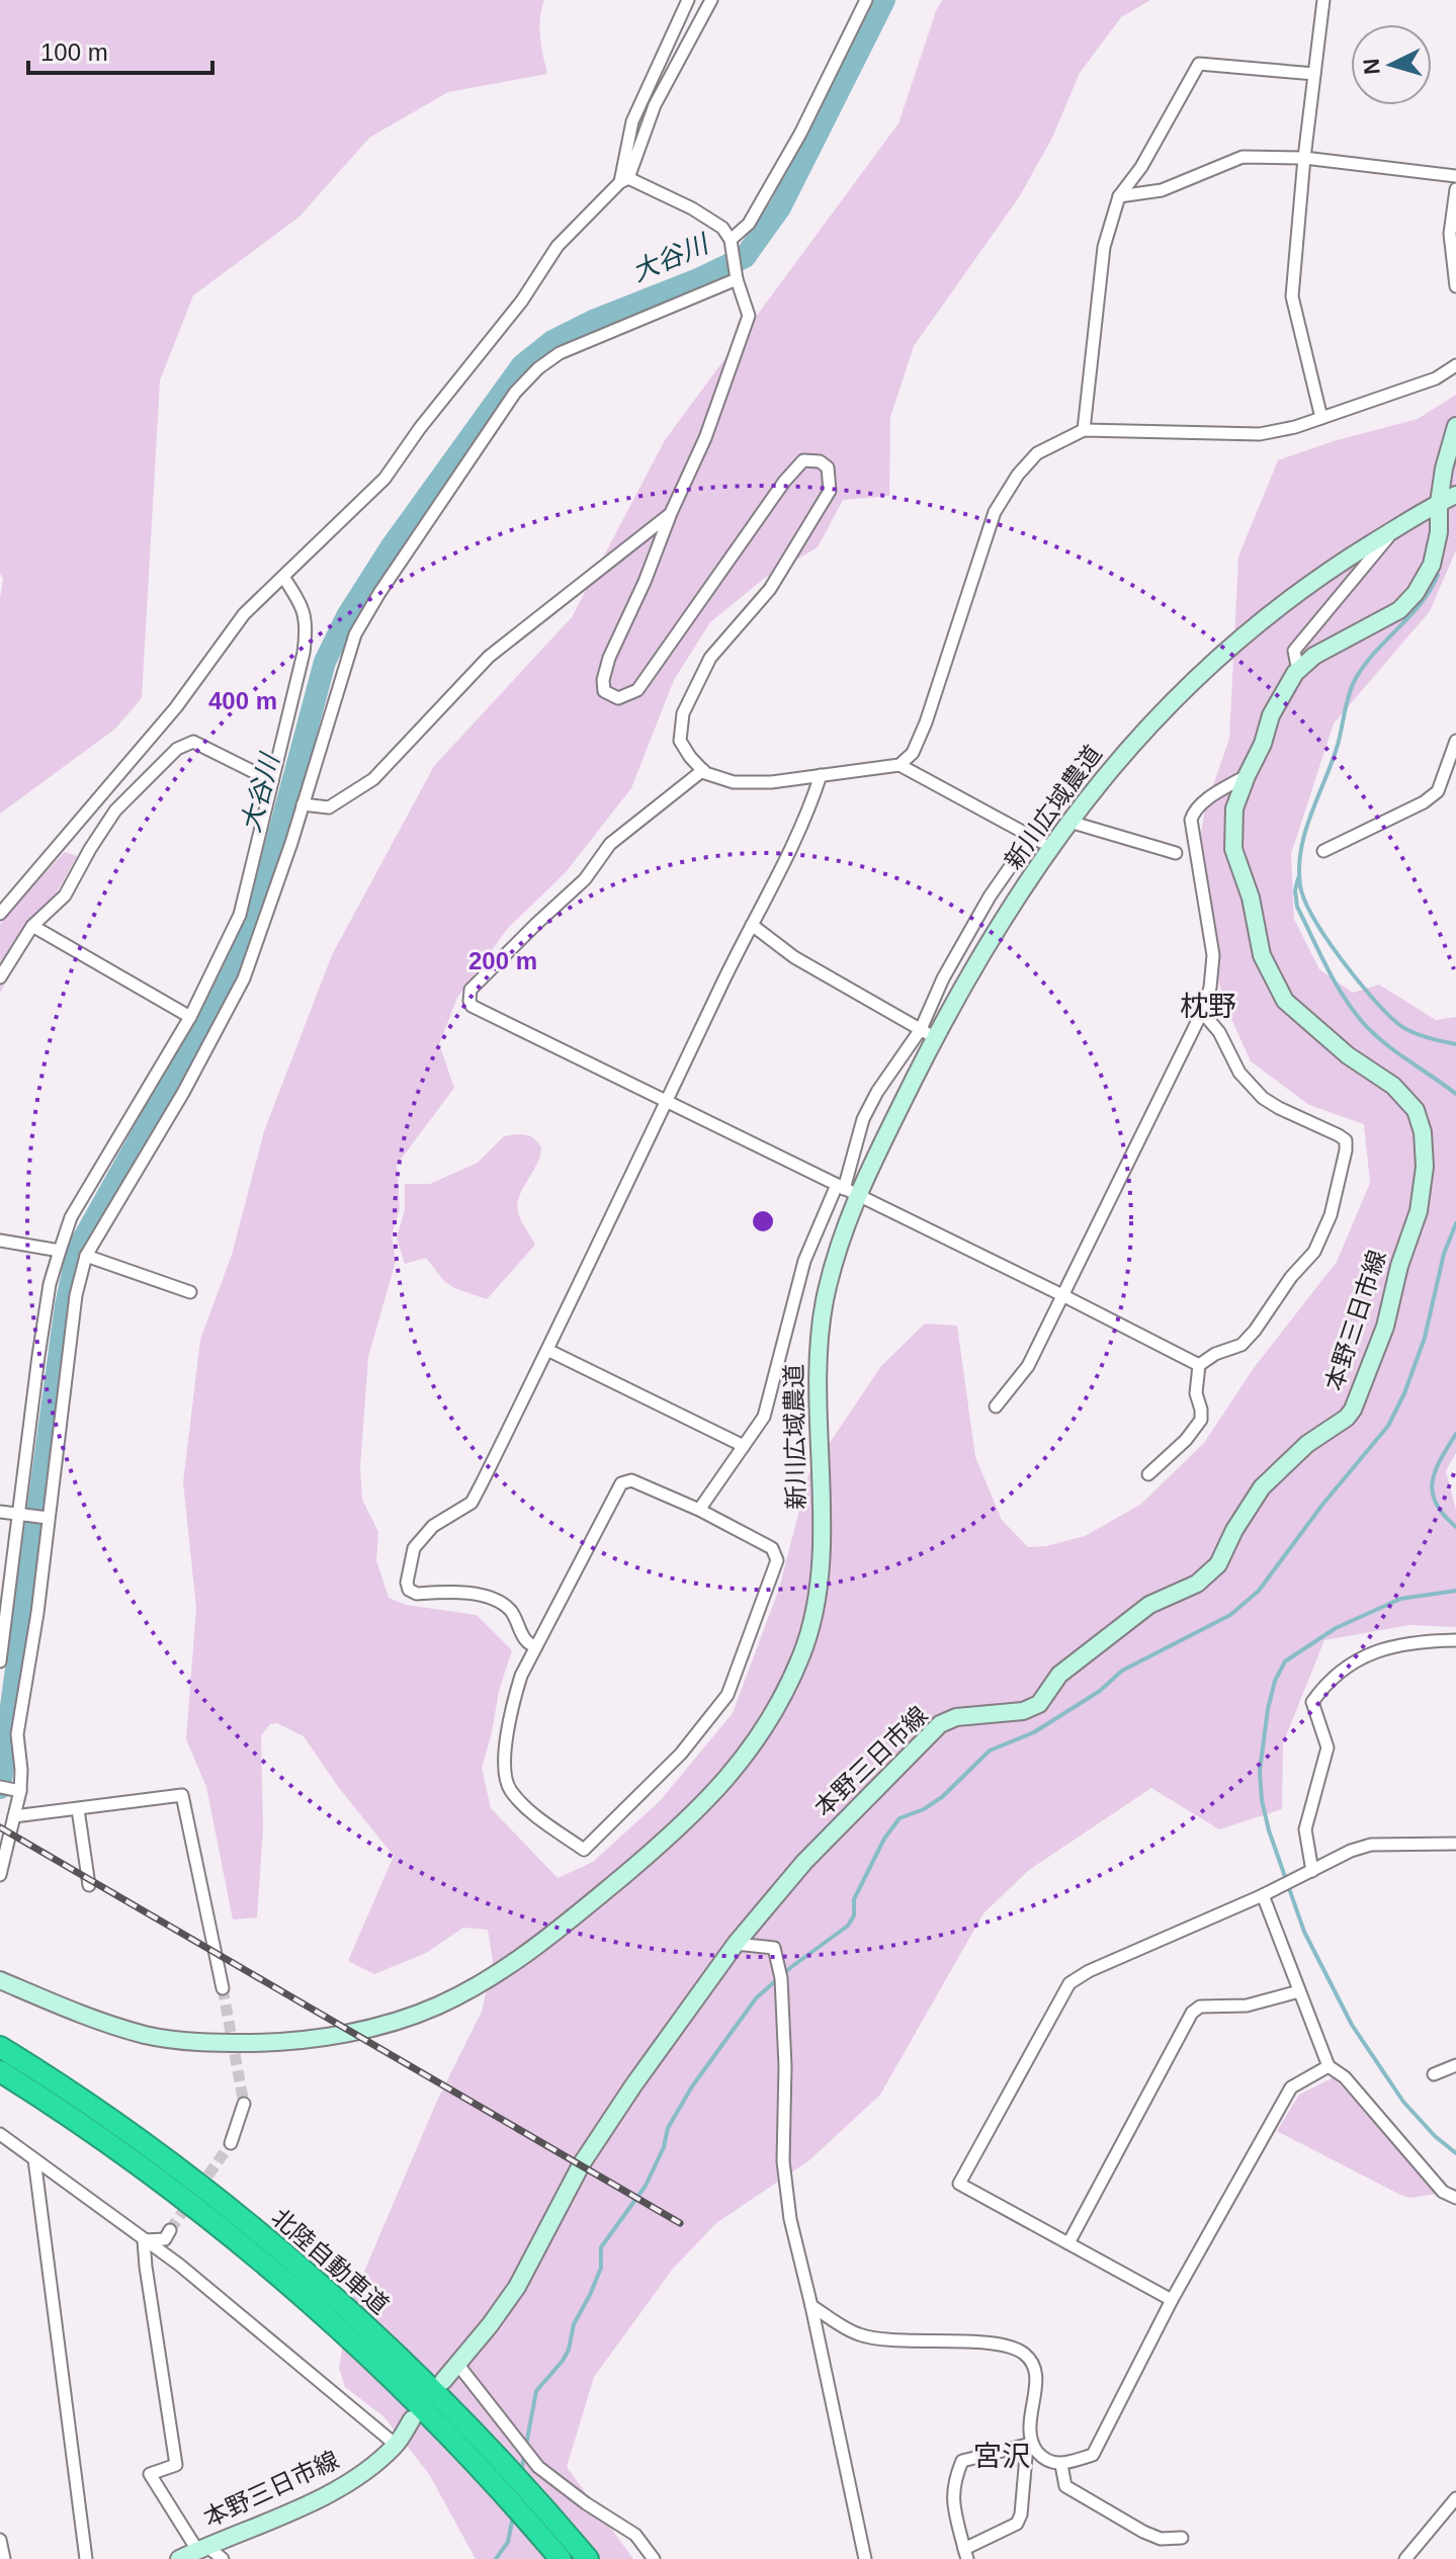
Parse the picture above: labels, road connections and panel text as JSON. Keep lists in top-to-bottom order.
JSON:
{
  "streets": {
    "highway": ["北陸自動車道"],
    "main road": ["新川広域農道", "本野三日市線"]
  },
  "crossings": [
    ["新川広域農道", "本野三日市線"]
  ],
  "districts": ["枕野", "宮沢"],
  "water": ["大谷川"],
  "scale_bar": "100 m",
  "north": "left",
  "rings": ["400 m", "200 m"]
}
